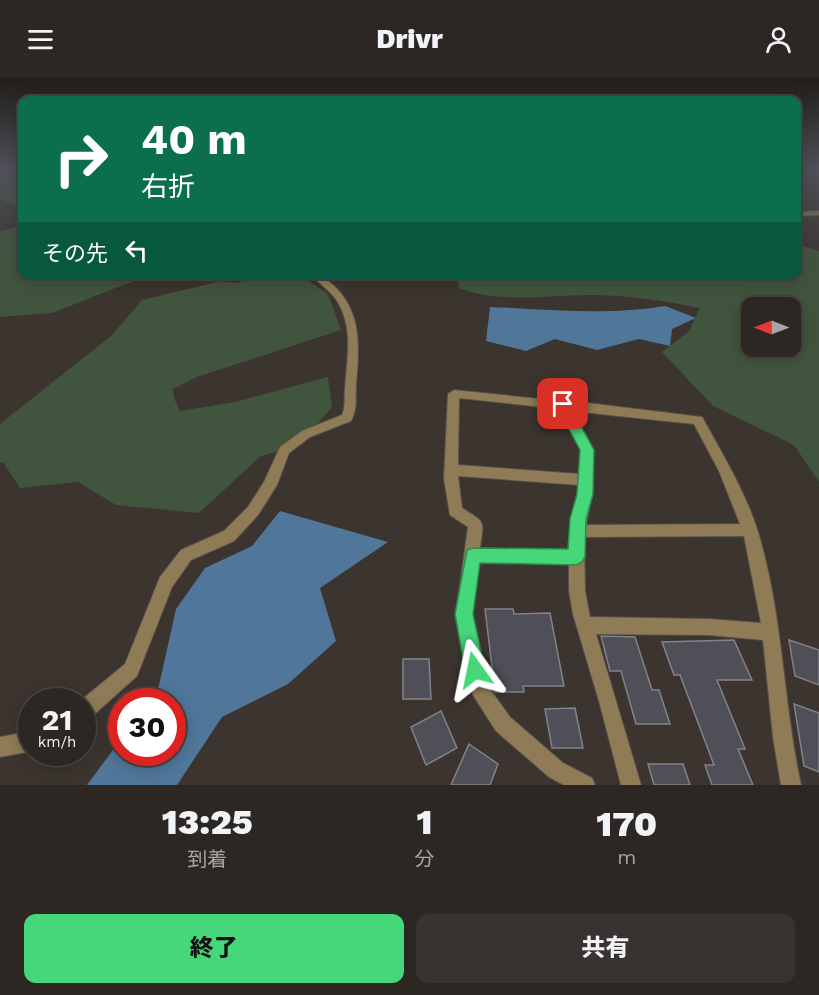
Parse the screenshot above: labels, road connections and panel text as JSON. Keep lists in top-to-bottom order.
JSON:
{
  "north": "left",
  "page": {
    "header": "Drivr",
    "turn": ["40 m", "右折"],
    "then": "その先",
    "speed": "21 km/h",
    "limit": "30",
    "eta": [
      "13:25",
      "到着",
      "1",
      "分",
      "170",
      "m"
    ],
    "buttons": ["終了", "共有"]
  }
}
